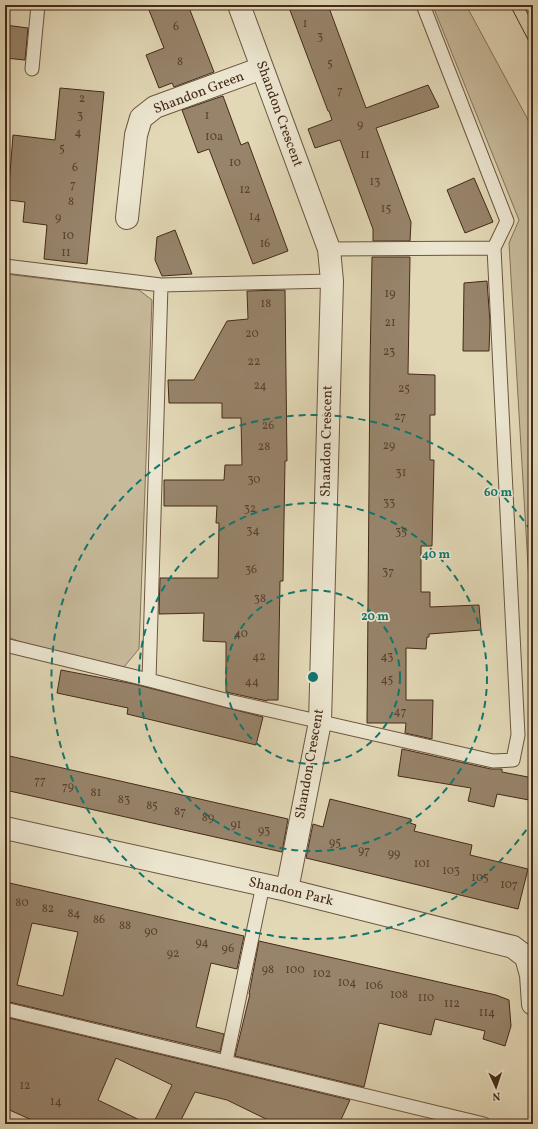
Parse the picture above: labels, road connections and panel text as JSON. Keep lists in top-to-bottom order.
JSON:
{
  "streets": {
    "street": ["Shandon Green", "Shandon Crescent", "Shandon Park"]
  },
  "crossings": [
    ["Shandon Green", "Shandon Crescent"],
    ["Shandon Crescent", "Shandon Park"]
  ],
  "house_numbers": [
    "1",
    "6",
    "3",
    "8",
    "5",
    "7",
    "2",
    "3",
    "1",
    "9",
    "4",
    "10a",
    "5",
    "11",
    "10",
    "6",
    "13",
    "7",
    "12",
    "8",
    "15",
    "14",
    "9",
    "10",
    "16",
    "11",
    "19",
    "18",
    "21",
    "20",
    "23",
    "22",
    "24",
    "25",
    "27",
    "26",
    "29",
    "28",
    "31",
    "30",
    "33",
    "32",
    "34",
    "35",
    "36",
    "37",
    "38",
    "40",
    "42",
    "43",
    "45",
    "44",
    "47",
    "77",
    "79",
    "81",
    "83",
    "85",
    "87",
    "89",
    "91",
    "93",
    "95",
    "97",
    "99",
    "101",
    "103",
    "105",
    "107",
    "80",
    "82",
    "84",
    "86",
    "88",
    "90",
    "94",
    "96",
    "92",
    "98",
    "100",
    "102",
    "104",
    "106",
    "108",
    "110",
    "112",
    "114",
    "12",
    "14"
  ],
  "north": "bottom",
  "rings": ["60 m", "40 m", "20 m"]
}
